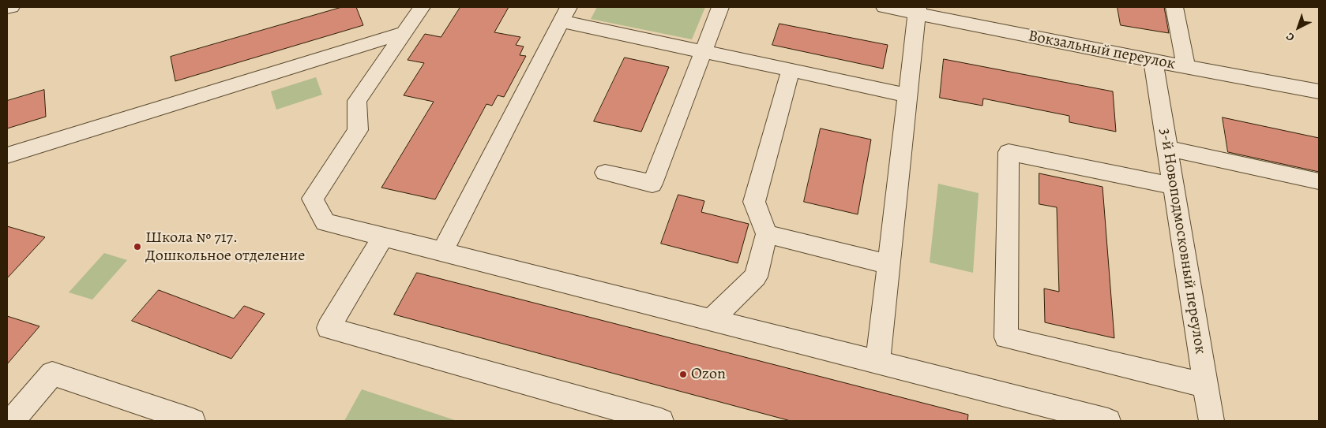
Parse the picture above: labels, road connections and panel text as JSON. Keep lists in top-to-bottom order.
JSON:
{
  "streets": {
    "street": ["Вокзальный переулок", "3-й Новоподмосковный переулок"]
  },
  "crossings": [
    ["Вокзальный переулок", "3-й Новоподмосковный переулок"]
  ],
  "places": ["Школа № 717. Дошкольное отделение", "Ozon"],
  "north": "bottom left"
}
